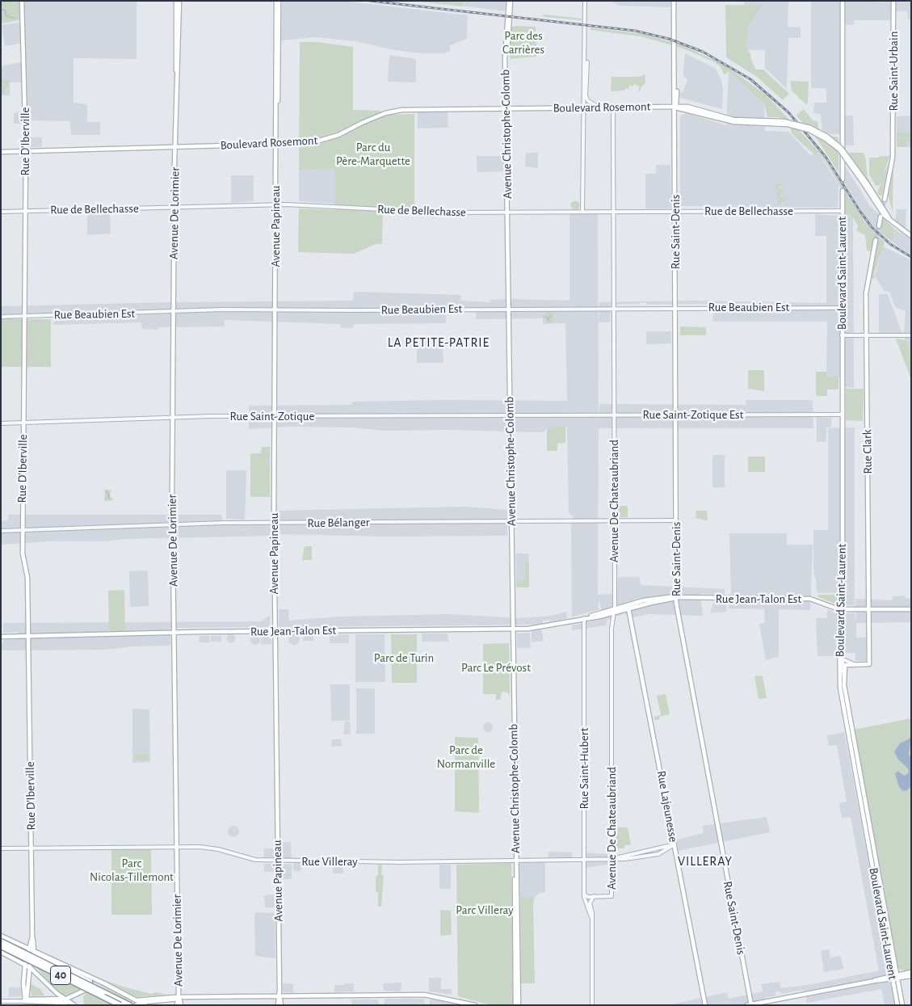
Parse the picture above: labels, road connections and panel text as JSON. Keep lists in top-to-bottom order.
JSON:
{
  "streets": {
    "highway": ["40"],
    "main road": [
      "Rue Saint-Urbain",
      "Boulevard Rosemont",
      "Avenue Christophe-Colomb",
      "Rue D'Iberville",
      "Avenue De Lorimier",
      "Avenue Papineau",
      "Rue Saint-Denis",
      "Boulevard Saint-Laurent",
      "Rue Clark",
      "Rue Jean-Talon Est",
      "Rue Lajeunesse"
    ],
    "street": [
      "Rue de Bellechasse",
      "Rue Beaubien Est",
      "Rue Saint-Zotique Est",
      "Rue Saint-Zotique",
      "Avenue De Chateaubriand",
      "Rue Bélanger",
      "Rue Saint-Hubert",
      "Rue Villeray"
    ]
  },
  "crossings": [
    ["Boulevard Rosemont", "Avenue Christophe-Colomb"],
    ["Boulevard Rosemont", "Rue D'Iberville"],
    ["Boulevard Rosemont", "Avenue De Lorimier"],
    ["Boulevard Rosemont", "Avenue Papineau"],
    ["Boulevard Rosemont", "Rue Saint-Denis"],
    ["Boulevard Rosemont", "Avenue De Chateaubriand"],
    ["Avenue Christophe-Colomb", "Rue de Bellechasse"],
    ["Avenue Christophe-Colomb", "Rue Beaubien Est"],
    ["Avenue Christophe-Colomb", "Rue Saint-Zotique"],
    ["Avenue Christophe-Colomb", "Rue Bélanger"],
    ["Avenue Christophe-Colomb", "Rue Jean-Talon Est"],
    ["Avenue Christophe-Colomb", "Rue Villeray"],
    ["Rue D'Iberville", "Rue de Bellechasse"],
    ["Rue D'Iberville", "Rue Beaubien Est"],
    ["Rue D'Iberville", "Rue Saint-Zotique"],
    ["Rue D'Iberville", "Rue Bélanger"],
    ["Rue D'Iberville", "Rue Jean-Talon Est"],
    ["Rue D'Iberville", "Rue Villeray"],
    ["Rue de Bellechasse", "Avenue De Lorimier"],
    ["Rue de Bellechasse", "Avenue Papineau"],
    ["Rue de Bellechasse", "Rue Saint-Denis"],
    ["Rue de Bellechasse", "Boulevard Saint-Laurent"],
    ["Rue de Bellechasse", "Avenue De Chateaubriand"],
    ["Avenue De Lorimier", "Rue Beaubien Est"],
    ["Avenue De Lorimier", "Rue Saint-Zotique"],
    ["Avenue De Lorimier", "Rue Bélanger"],
    ["Avenue De Lorimier", "Rue Jean-Talon Est"],
    ["Avenue De Lorimier", "Rue Villeray"],
    ["Avenue Papineau", "Rue Beaubien Est"],
    ["Avenue Papineau", "Rue Saint-Zotique"],
    ["Avenue Papineau", "Rue Bélanger"],
    ["Avenue Papineau", "Rue Jean-Talon Est"],
    ["Avenue Papineau", "Rue Villeray"],
    ["Rue Saint-Denis", "Rue Beaubien Est"],
    ["Rue Saint-Denis", "Rue Saint-Zotique Est"],
    ["Rue Saint-Denis", "Rue Bélanger"],
    ["Rue Saint-Denis", "Rue Jean-Talon Est"],
    ["Boulevard Saint-Laurent", "Rue Beaubien Est"],
    ["Boulevard Saint-Laurent", "Rue Saint-Zotique Est"],
    ["Boulevard Saint-Laurent", "Rue Clark"],
    ["Boulevard Saint-Laurent", "Rue Jean-Talon Est"],
    ["Rue Beaubien Est", "Avenue De Chateaubriand"],
    ["Rue Saint-Zotique Est", "Rue Saint-Zotique"],
    ["Rue Saint-Zotique Est", "Avenue De Chateaubriand"],
    ["Rue Clark", "Rue Jean-Talon Est"],
    ["Avenue De Chateaubriand", "Rue Bélanger"],
    ["Avenue De Chateaubriand", "Rue Jean-Talon Est"],
    ["Avenue De Chateaubriand", "Rue Saint-Hubert"],
    ["Avenue De Chateaubriand", "Rue Villeray"],
    ["Rue Jean-Talon Est", "Rue Saint-Hubert"],
    ["Rue Jean-Talon Est", "Rue Lajeunesse"],
    ["Rue Saint-Hubert", "Rue Villeray"],
    ["Rue Lajeunesse", "Rue Villeray"]
  ],
  "districts": ["LA PETITE-PATRIE", "VILLERAY"],
  "parks": [
    "Parc des Carrières",
    "Parc du Père-Marquette",
    "Parc de Turin",
    "Parc Le Prévost",
    "Parc de Normanville",
    "Parc Nicolas-Tillemont",
    "Parc Villeray"
  ]
}
